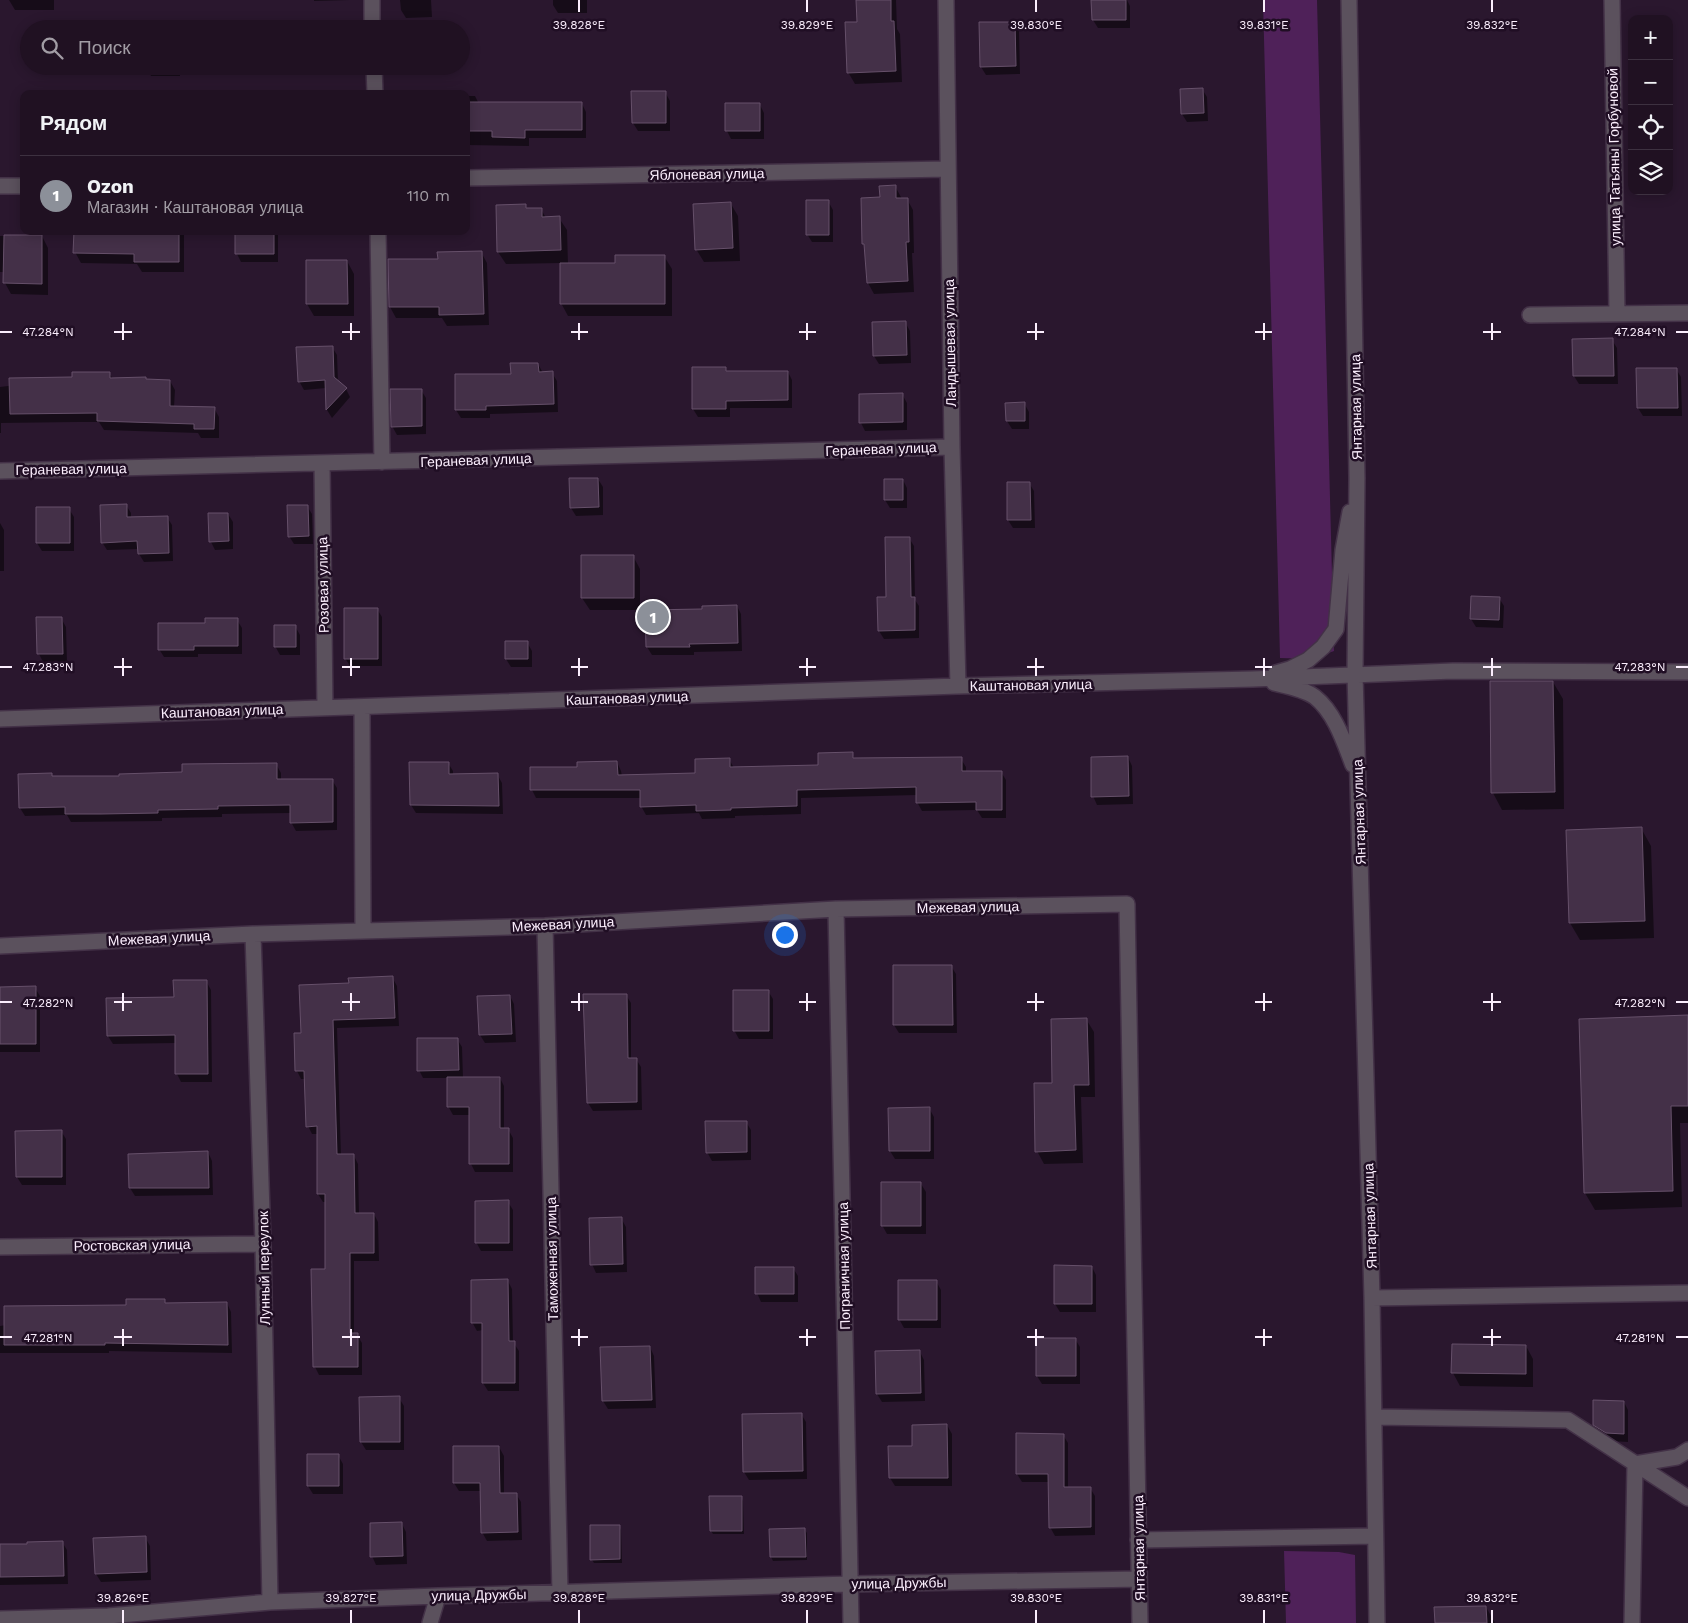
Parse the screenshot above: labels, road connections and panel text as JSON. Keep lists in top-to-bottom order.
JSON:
{
  "streets": {
    "street": [
      "улица Татьяны Горбуновой",
      "Яблоневая улица",
      "Ландышевая улица",
      "Янтарная улица",
      "Гераневая улица",
      "Розовая улица",
      "Каштановая улица",
      "Межевая улица",
      "Ростовская улица",
      "Таможенная улица",
      "Пограничная улица",
      "Лунный переулок",
      "улица Дружбы"
    ]
  },
  "crossings": [
    ["Яблоневая улица", "Ландышевая улица"],
    ["Ландышевая улица", "Гераневая улица"],
    ["Ландышевая улица", "Каштановая улица"],
    ["Янтарная улица", "Межевая улица"],
    ["Янтарная улица", "улица Дружбы"],
    ["Гераневая улица", "Розовая улица"],
    ["Розовая улица", "Каштановая улица"],
    ["Межевая улица", "Таможенная улица"],
    ["Межевая улица", "Пограничная улица"],
    ["Межевая улица", "Лунный переулок"],
    ["Ростовская улица", "Лунный переулок"],
    ["Таможенная улица", "улица Дружбы"],
    ["Пограничная улица", "улица Дружбы"],
    ["Лунный переулок", "улица Дружбы"]
  ],
  "page": {
    "map_buttons": ["+", "−"],
    "search": "Поиск",
    "heading": "Рядом",
    "list": [
      {
        "mark": "1",
        "name": "Ozon",
        "note": "Магазин · Каштановая улица",
        "value": "110 m"
      }
    ],
    "pins": "1"
  },
  "coordinates": [
    "39.828°E",
    "39.829°E",
    "39.830°E",
    "39.831°E",
    "39.832°E",
    "47.284°N",
    "47.283°N",
    "47.282°N",
    "47.281°N",
    "39.826°E",
    "39.827°E"
  ]
}
